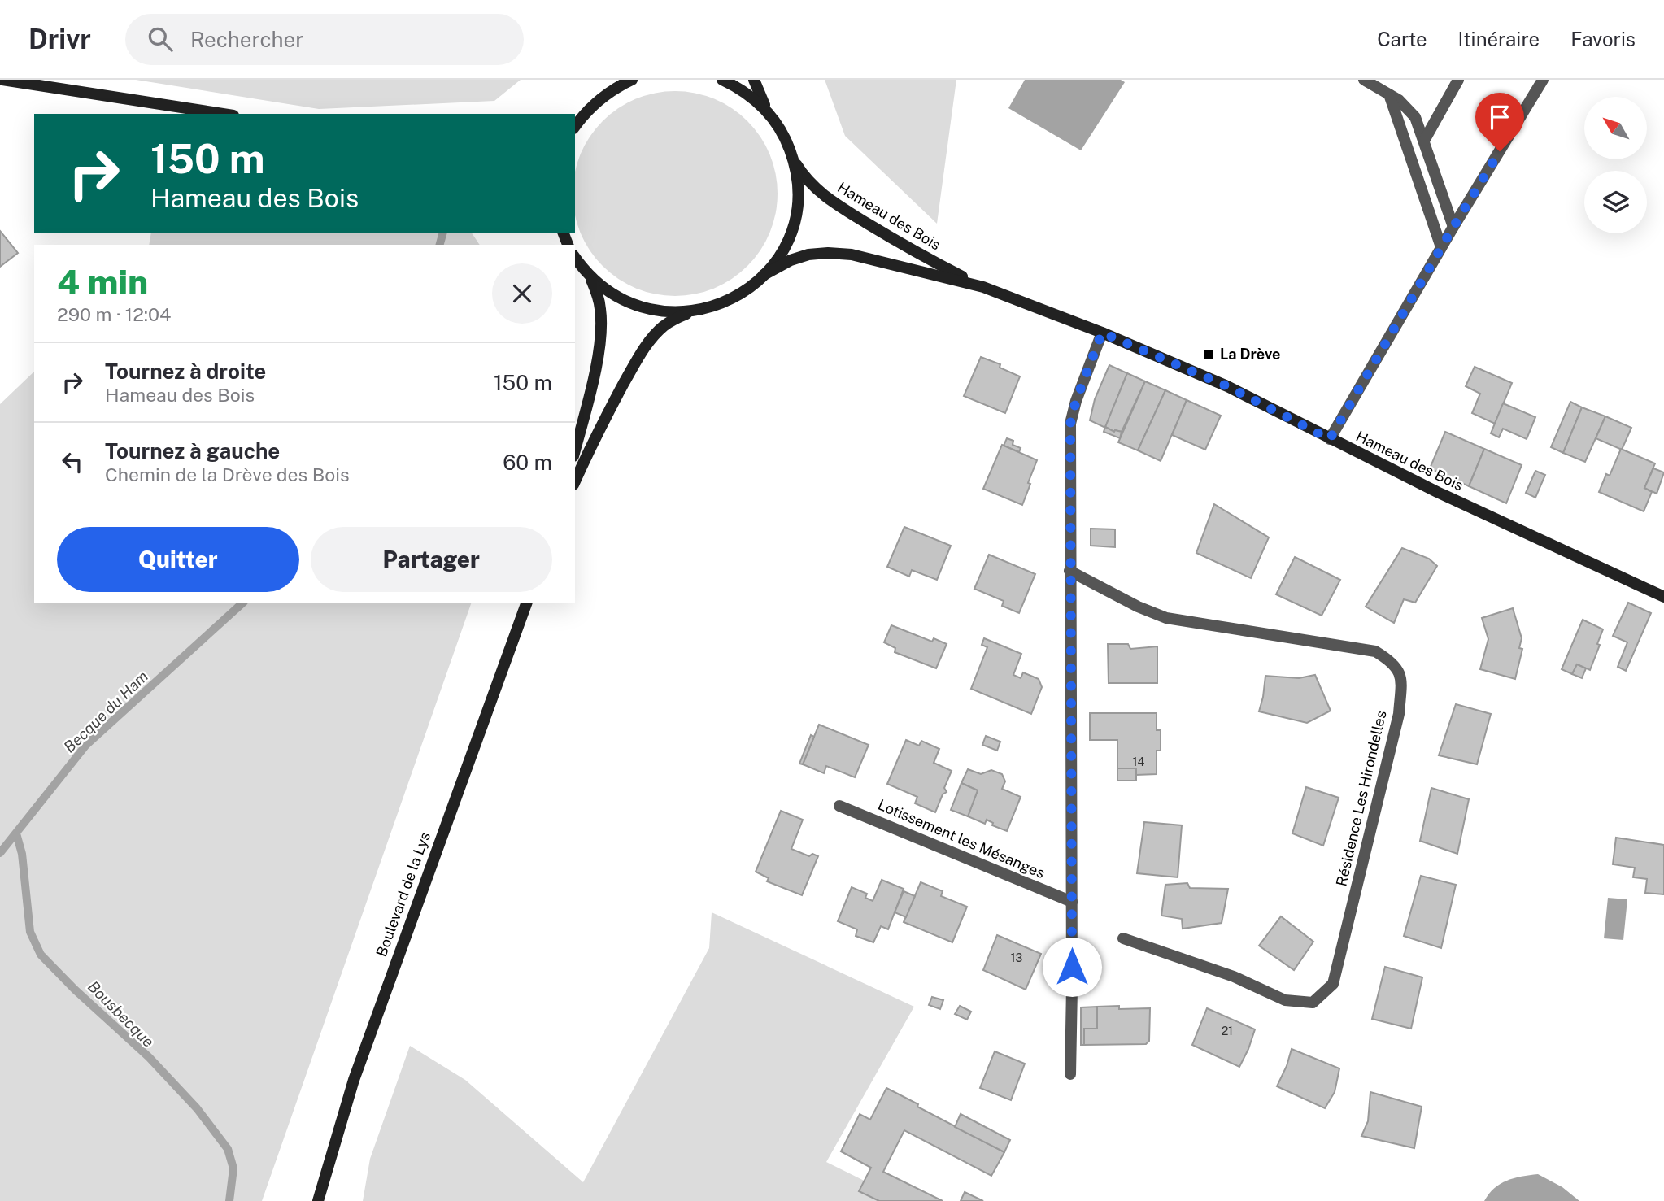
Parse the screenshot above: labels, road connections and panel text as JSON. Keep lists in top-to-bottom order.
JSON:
{
  "streets": {
    "main road": ["Hameau des Bois", "Boulevard de la Lys"],
    "street": ["Résidence Les Hirondelles", "Lotissement les Mésanges"]
  },
  "water": ["Becque du Ham", "Bousbecque"],
  "places": {
    "transit": ["La Drève"]
  },
  "house_numbers": ["14", "13", "21"],
  "north": "top left",
  "page": {
    "header": "Drivr",
    "search": "Rechercher",
    "nav": ["Carte", "Itinéraire", "Favoris"],
    "turn": ["150 m", "Hameau des Bois"],
    "heading": ["4 min", "290 m · 12:04"],
    "list": [
      {
        "name": "Tournez à droite",
        "note": "Hameau des Bois",
        "value": "150 m"
      },
      {
        "name": "Tournez à gauche",
        "note": "Chemin de la Drève des Bois",
        "value": "60 m"
      }
    ],
    "buttons": ["Quitter", "Partager"]
  }
}
